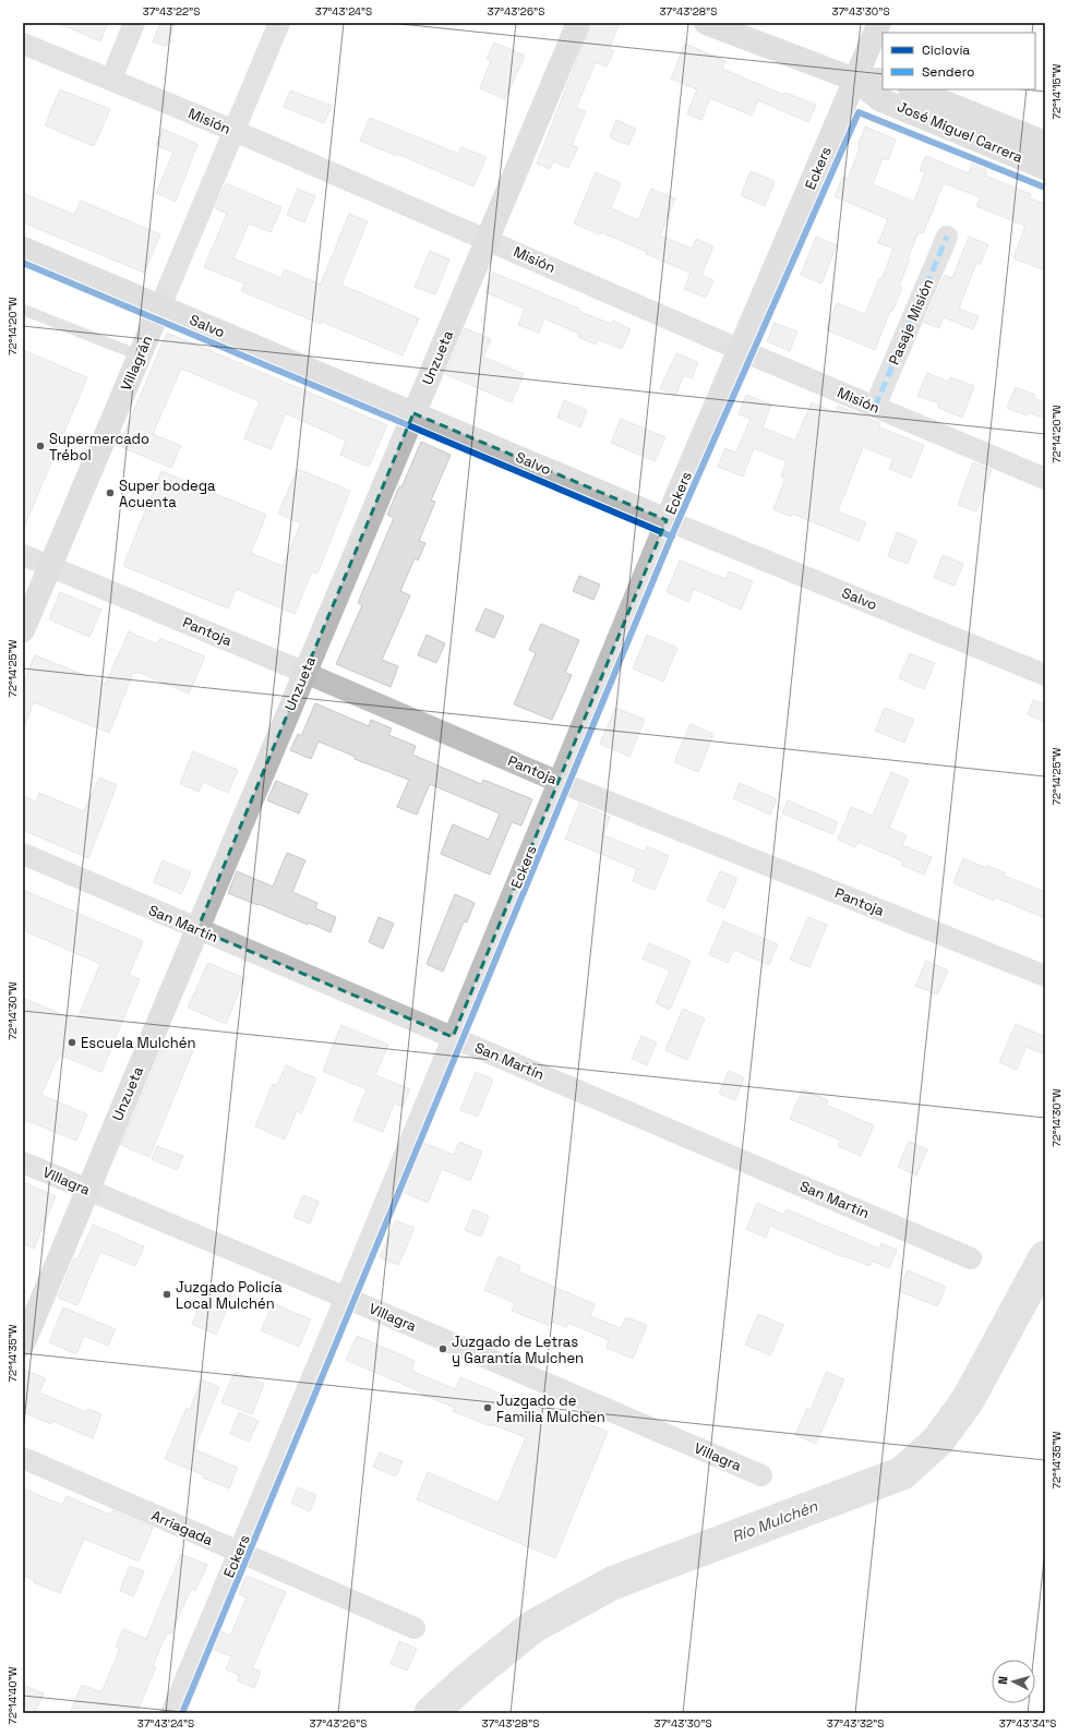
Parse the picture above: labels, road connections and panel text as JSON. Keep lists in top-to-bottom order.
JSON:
{
  "streets": {
    "street": [
      "Misión",
      "José Miguel Carrera",
      "Eckers",
      "Pasaje Misión",
      "Salvo",
      "Unzueta",
      "Villagrán",
      "Pantoja",
      "San Martín",
      "Villagra",
      "Arriagada"
    ]
  },
  "crossings": [
    ["Misión", "Eckers"],
    ["Misión", "Pasaje Misión"],
    ["Misión", "Unzueta"],
    ["Misión", "Villagrán"],
    ["José Miguel Carrera", "Eckers"],
    ["Eckers", "Salvo"],
    ["Eckers", "Pantoja"],
    ["Eckers", "San Martín"],
    ["Eckers", "Villagra"],
    ["Eckers", "Arriagada"],
    ["Salvo", "Unzueta"],
    ["Salvo", "Villagrán"],
    ["Unzueta", "Pantoja"],
    ["Unzueta", "San Martín"],
    ["Unzueta", "Villagra"],
    ["Villagrán", "Pantoja"]
  ],
  "water": ["Río Mulchén"],
  "places": [
    "Supermercado Trébol",
    "Super bodega Acuenta",
    "Escuela Mulchén",
    "Juzgado Policía Local Mulchén",
    "Juzgado de Letras y Garantía Mulchen",
    "Juzgado de Familia Mulchen"
  ],
  "legend": ["Ciclovía", "Sendero"],
  "north": "left",
  "coordinates": [
    "37°43'22\"S",
    "37°43'24\"S",
    "37°43'26\"S",
    "37°43'28\"S",
    "37°43'30\"S",
    "72°14'15\"W",
    "72°14'20\"W",
    "72°14'25\"W",
    "72°14'30\"W",
    "72°14'35\"W",
    "72°14'40\"W",
    "37°43'32\"S",
    "37°43'34\"S"
  ]
}
